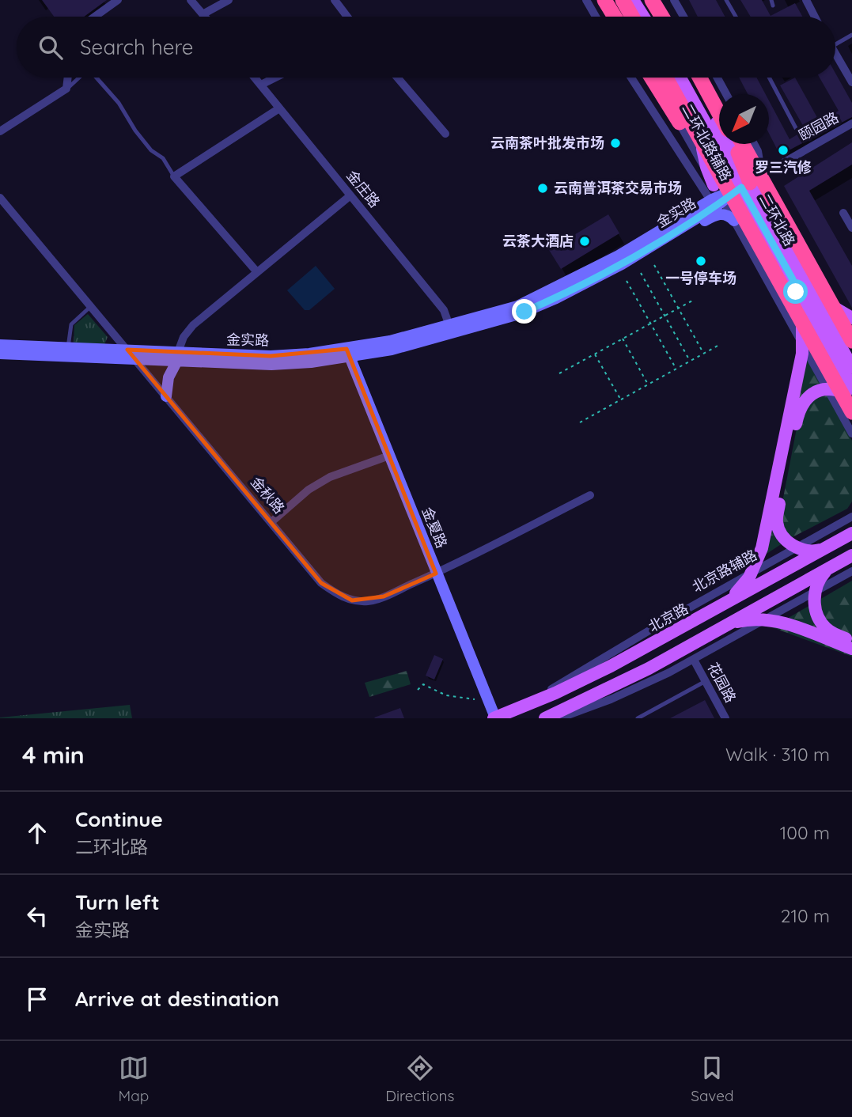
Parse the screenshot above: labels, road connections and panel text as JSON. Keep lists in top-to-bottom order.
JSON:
{
  "streets": {
    "main road": ["二环北路", "北京路"],
    "street": [
      "颐园路",
      "二环北路辅路",
      "金庄路",
      "金实路",
      "金秋路",
      "金夏路",
      "北京路辅路",
      "花园路"
    ]
  },
  "crossings": [
    ["颐园路", "金实路"],
    ["颐园路", "二环北路"],
    ["二环北路辅路", "金实路"],
    ["金庄路", "金实路"],
    ["金实路", "二环北路"],
    ["金实路", "金秋路"],
    ["金实路", "金夏路"],
    ["金秋路", "金夏路"],
    ["金夏路", "北京路"],
    ["北京路辅路", "北京路"]
  ],
  "places": [
    "云南茶叶批发市场",
    "罗三汽修",
    "云南普洱茶交易市场",
    "云茶大酒店",
    "一号停车场"
  ],
  "north": "bottom left",
  "page": {
    "search": "Search here",
    "heading": ["4 min", "Walk · 310 m"],
    "list": [
      ["Continue", "二环北路", "100 m"],
      ["Turn left", "金实路", "210 m"],
      "Arrive at destination"
    ],
    "nav": ["Map", "Directions", "Saved"]
  }
}
